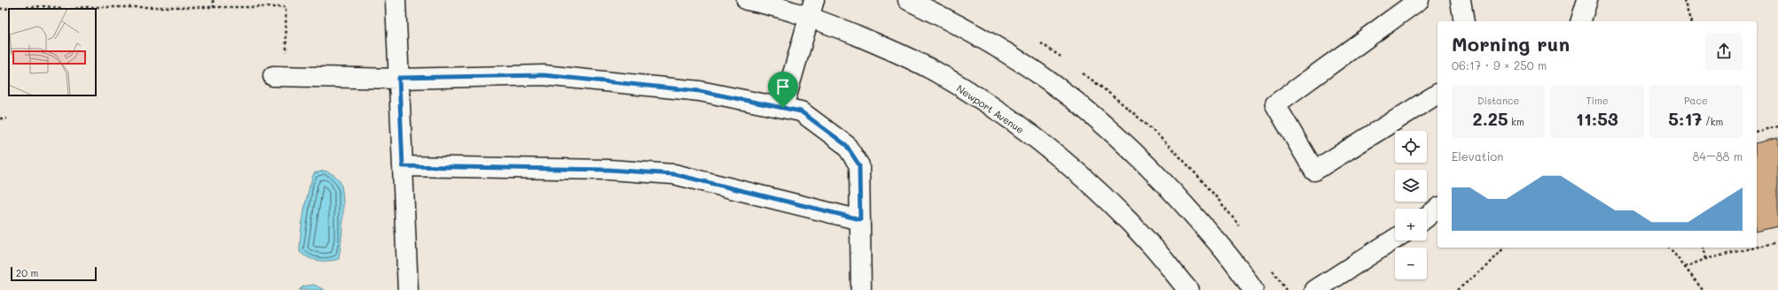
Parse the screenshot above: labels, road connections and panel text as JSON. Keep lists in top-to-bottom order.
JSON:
{
  "streets": {
    "street": ["Newport Avenue"]
  },
  "scale_bar": "20 m",
  "page": {
    "heading": ["Morning run", "06:17 · 9 × 250 m"],
    "stats": [
      ["Distance", "2.25 km"],
      ["Time", "11:53"],
      ["Pace", "5:17 /km"]
    ],
    "map_buttons": ["+", "−"],
    "chart": ["Elevation", "84–88 m"],
    "scale": "20 m"
  }
}
